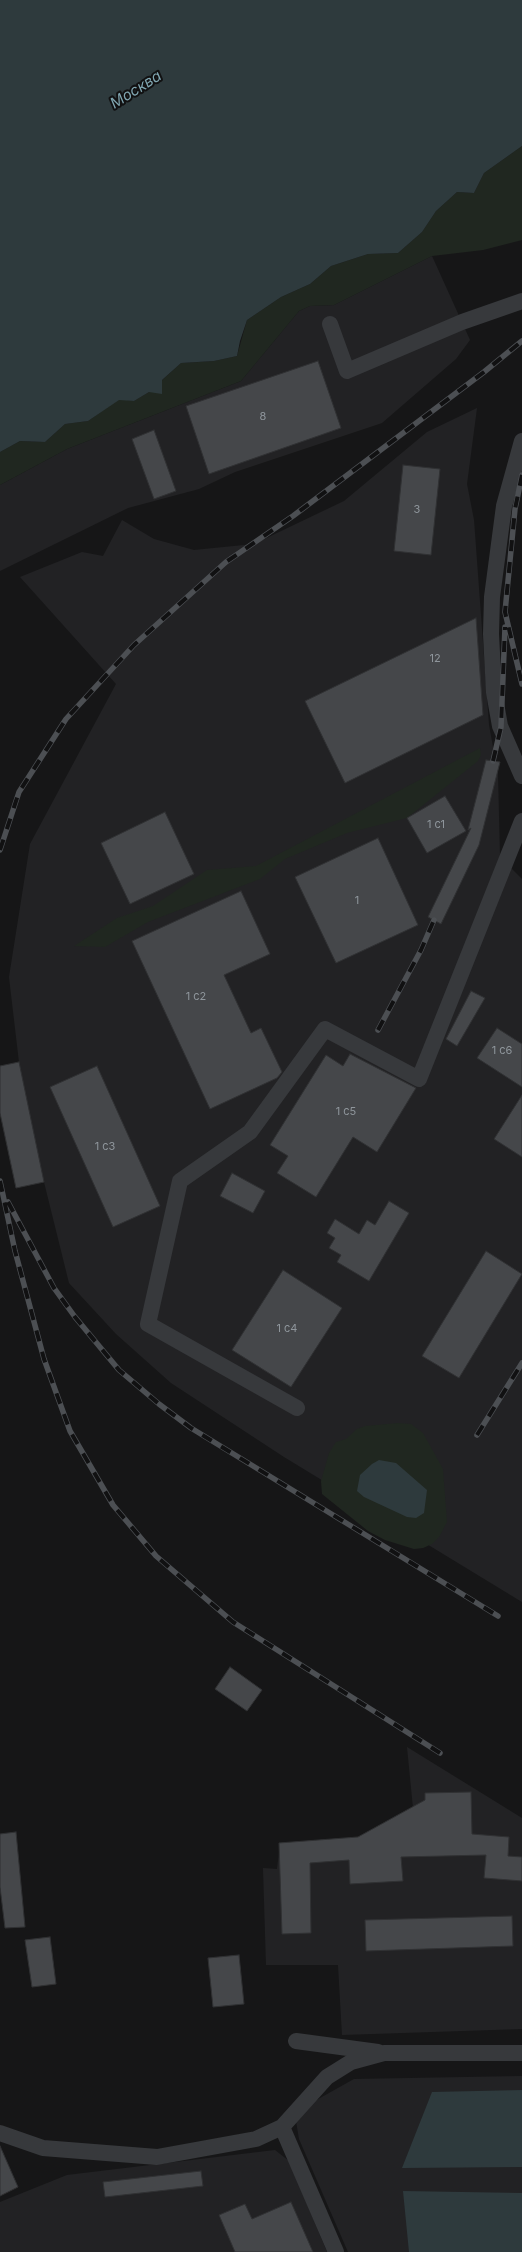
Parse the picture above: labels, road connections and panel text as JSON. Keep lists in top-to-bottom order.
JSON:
{
  "water": ["Москва"],
  "house_numbers": [
    "8",
    "3",
    "12",
    "1 с1",
    "1",
    "1 с2",
    "1 с6",
    "1 с5",
    "1 с3",
    "1 с4"
  ]
}
